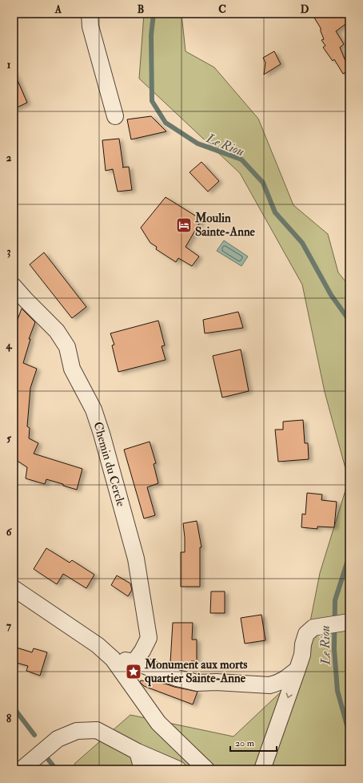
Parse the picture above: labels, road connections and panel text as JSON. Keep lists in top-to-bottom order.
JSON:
{
  "streets": {
    "street": ["Chemin du Cercle"]
  },
  "water": ["Le Riou"],
  "places": {
    "hotel": ["Moulin Sainte-Anne"],
    "place": ["Monument aux morts quartier Sainte-Anne"]
  },
  "scale_bar": "20 m",
  "grid": {
    "columns": [
      "A",
      "B",
      "C",
      "D"
    ],
    "rows": [
      "1",
      "2",
      "3",
      "4",
      "5",
      "6",
      "7",
      "8"
    ]
  }
}
